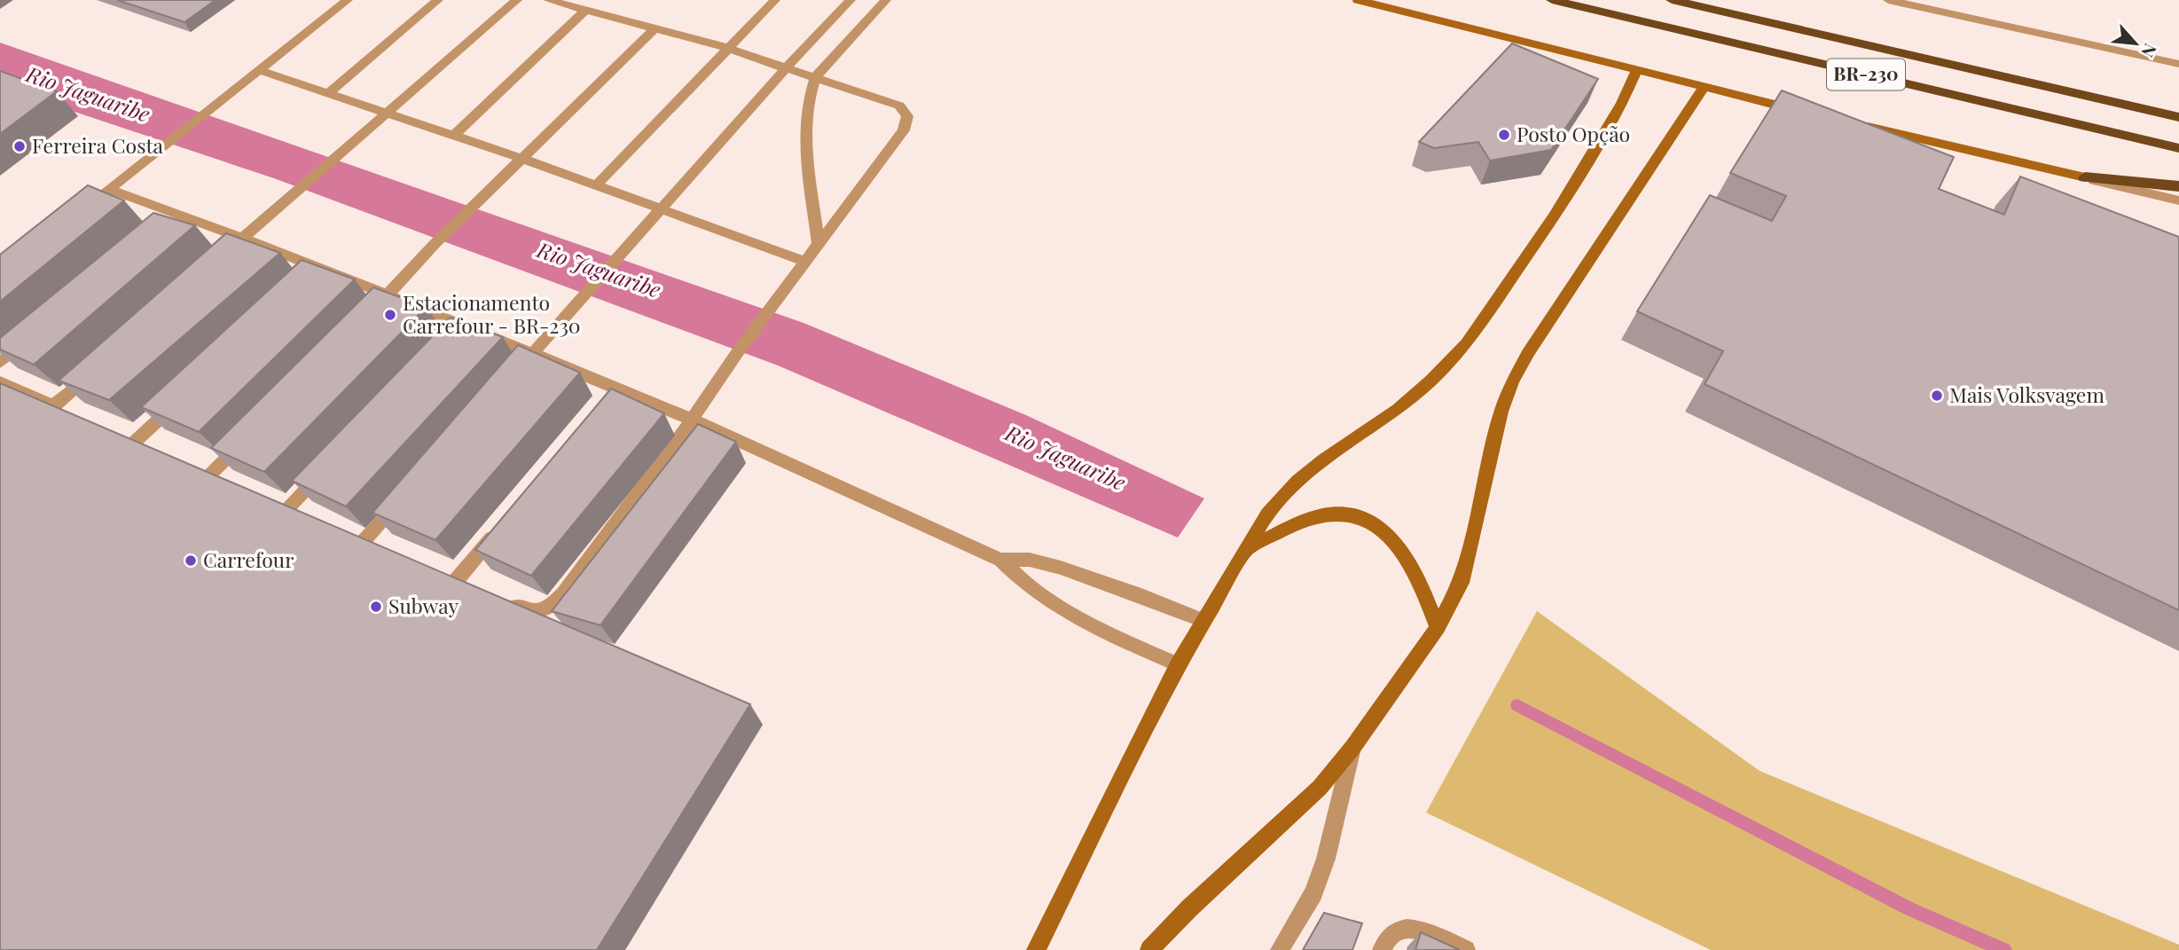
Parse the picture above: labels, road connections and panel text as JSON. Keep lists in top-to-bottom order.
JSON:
{
  "streets": {
    "highway": ["BR-230"]
  },
  "water": ["Rio Jaguaribe"],
  "places": [
    "Posto Opção",
    "Ferreira Costa",
    "Estacionamento Carrefour - BR-230",
    "Mais Volksvagem",
    "Carrefour",
    "Subway"
  ],
  "north": "bottom right"
}
